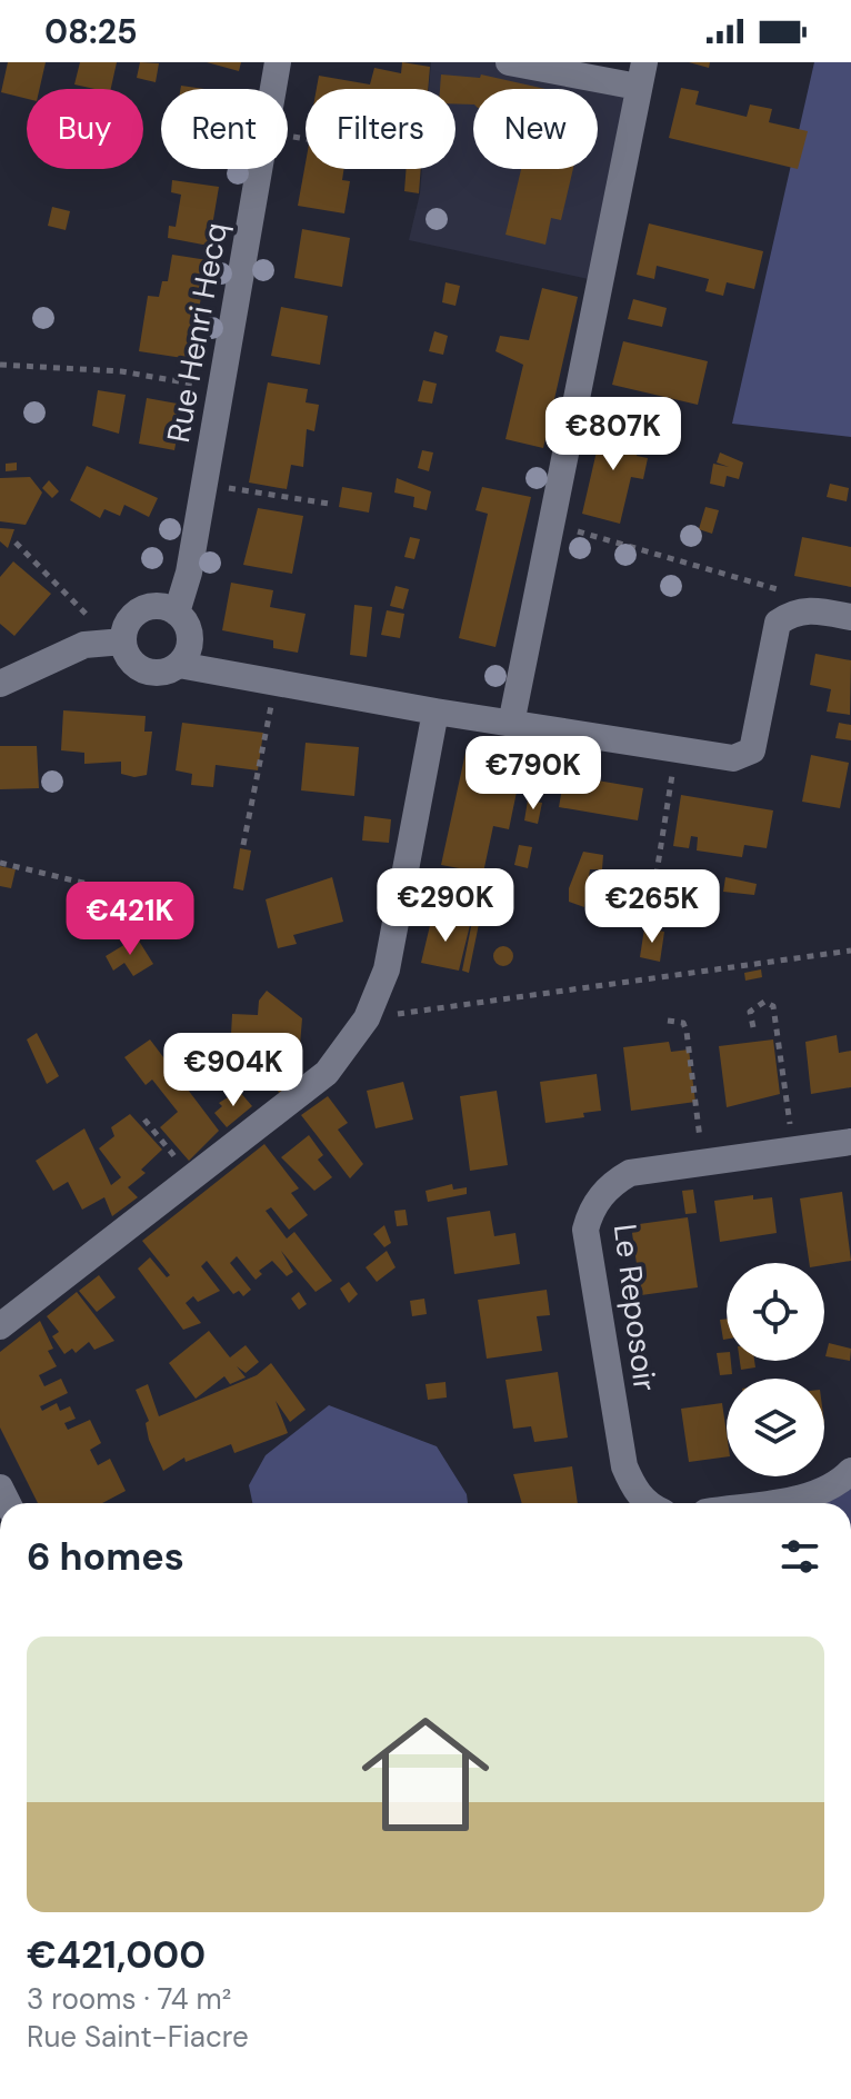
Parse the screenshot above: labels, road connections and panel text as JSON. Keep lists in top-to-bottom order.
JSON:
{
  "streets": {
    "street": ["Rue Henri Hecq", "Le Reposoir"]
  },
  "page": {
    "status": "08:25",
    "chip": [
      "Buy",
      "Rent",
      "Filters",
      "New"
    ],
    "price": [
      "€807K",
      "€790K",
      "€290K",
      "€265K",
      "€421K",
      "€904K"
    ],
    "heading": "6 homes",
    "list": [
      {
        "name": "€421,000",
        "note": "3 rooms · 74 m² · Rue Saint-Fiacre"
      }
    ]
  }
}
